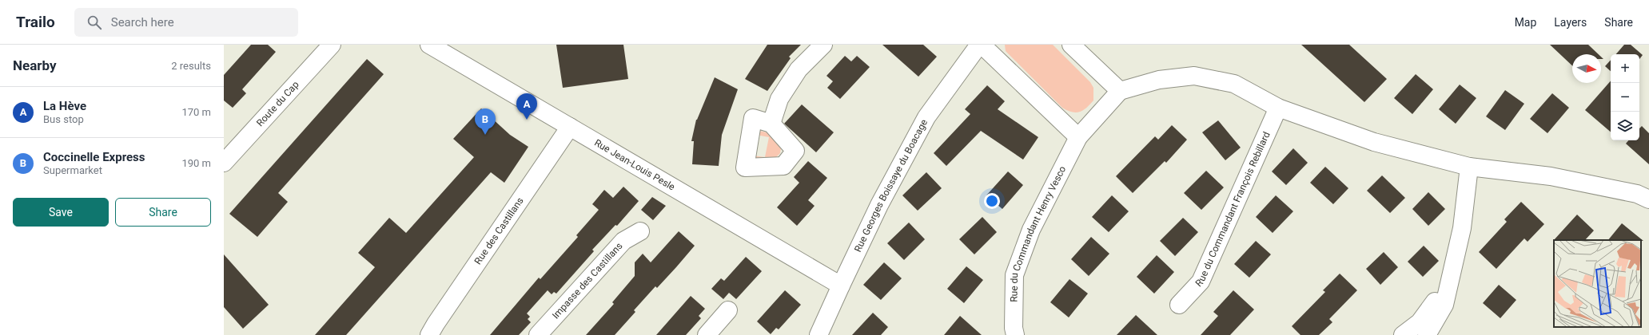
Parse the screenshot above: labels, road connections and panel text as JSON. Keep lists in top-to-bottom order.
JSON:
{
  "streets": {
    "street": [
      "Route du Cap",
      "Rue Jean-Louis Pesle",
      "Rue Georges Boissaye du Boacage",
      "Rue du Commandant François Rebillard",
      "Rue des Castillans",
      "Rue du Commandant Henry Vesco",
      "Impasse des Castillans"
    ]
  },
  "crossings": [
    ["Rue Jean-Louis Pesle", "Rue Georges Boissaye du Boacage"],
    ["Rue Jean-Louis Pesle", "Rue des Castillans"]
  ],
  "north": "right",
  "page": {
    "header": "Trailo",
    "search": "Search here",
    "nav": ["Map", "Layers", "Share"],
    "heading": ["Nearby", "2 results"],
    "map_buttons": ["+", "−"],
    "list": [
      {
        "mark": "A",
        "name": "La Hève",
        "note": "Bus stop",
        "value": "170 m"
      },
      {
        "mark": "B",
        "name": "Coccinelle Express",
        "note": "Supermarket",
        "value": "190 m"
      }
    ],
    "pins": ["A", "B"],
    "buttons": ["Save", "Share"]
  }
}
